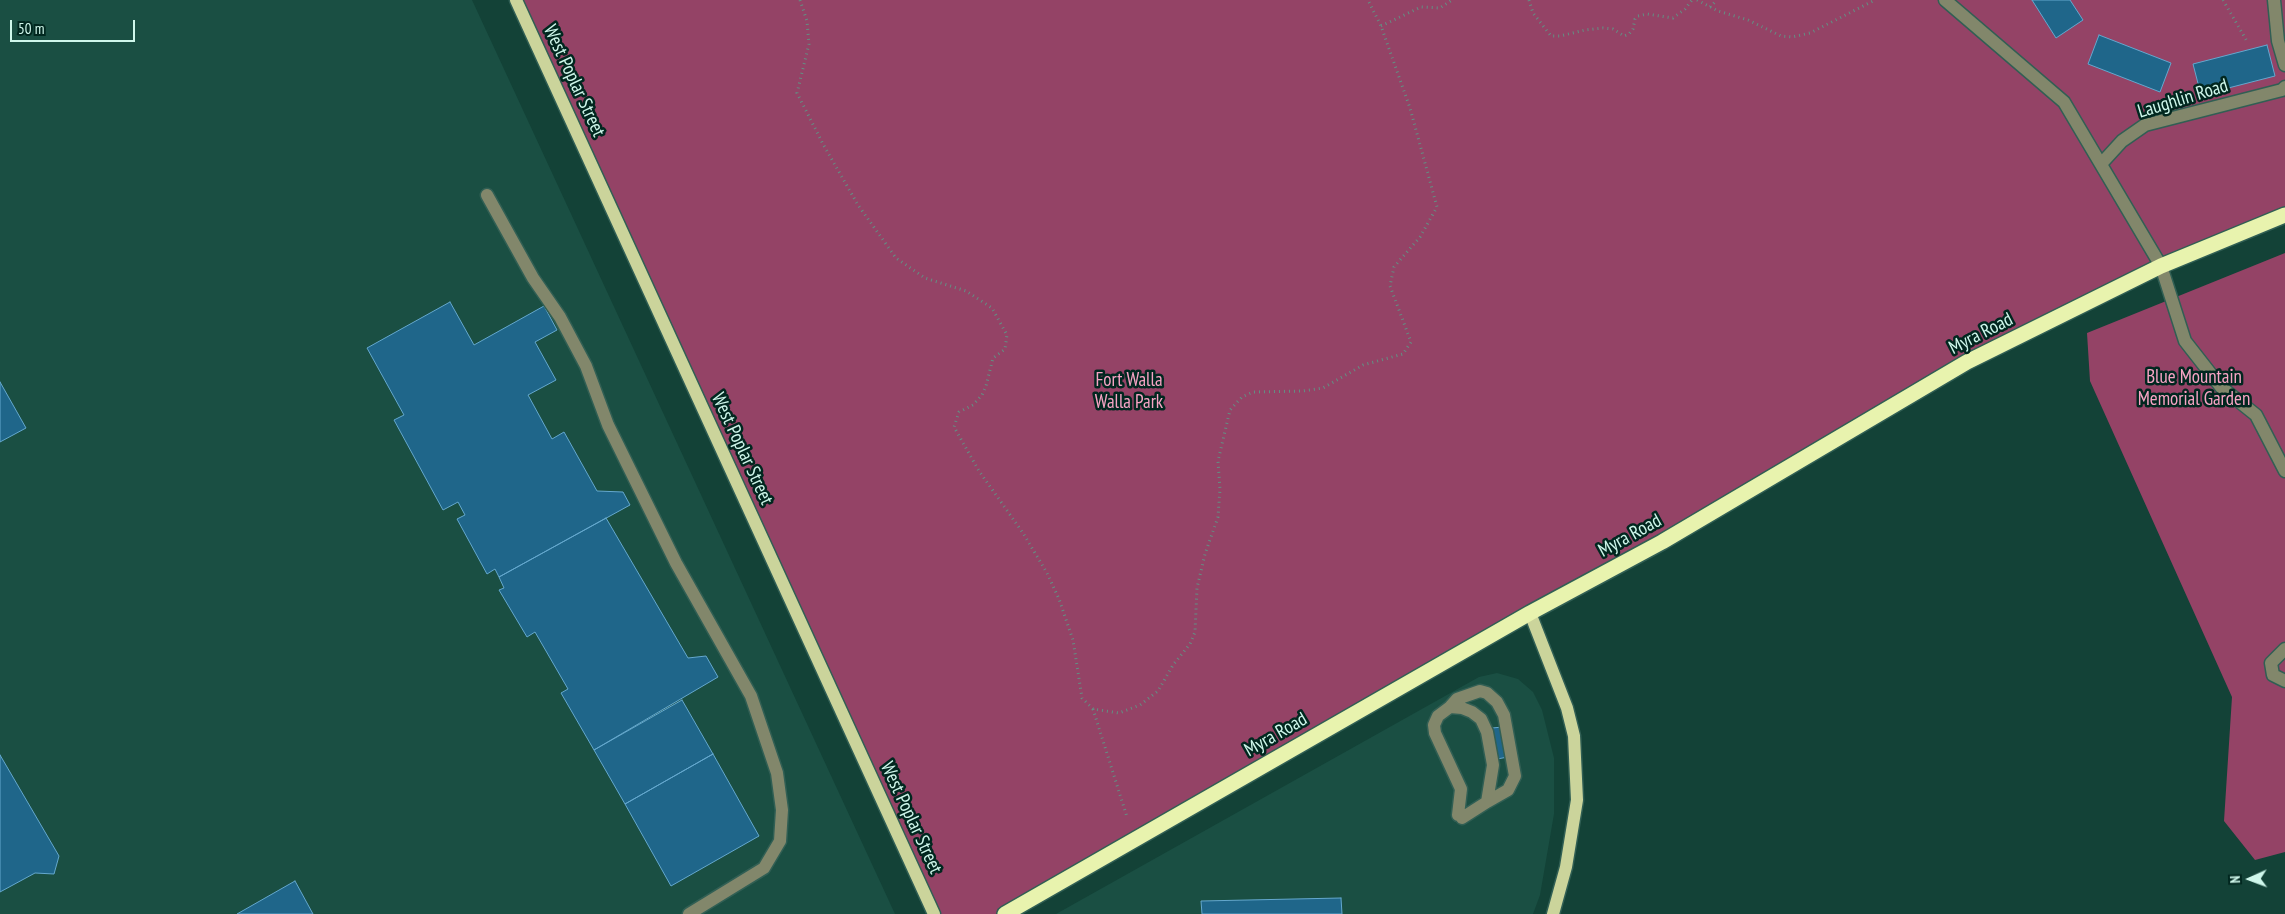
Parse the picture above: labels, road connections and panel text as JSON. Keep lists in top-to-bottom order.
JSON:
{
  "streets": {
    "highway": ["Myra Road"],
    "main road": ["West Poplar Street"],
    "street": ["Laughlin Road"]
  },
  "parks": ["Blue Mountain Memorial Garden", "Fort Walla Walla Park"],
  "scale_bar": "50 m",
  "north": "left"
}
